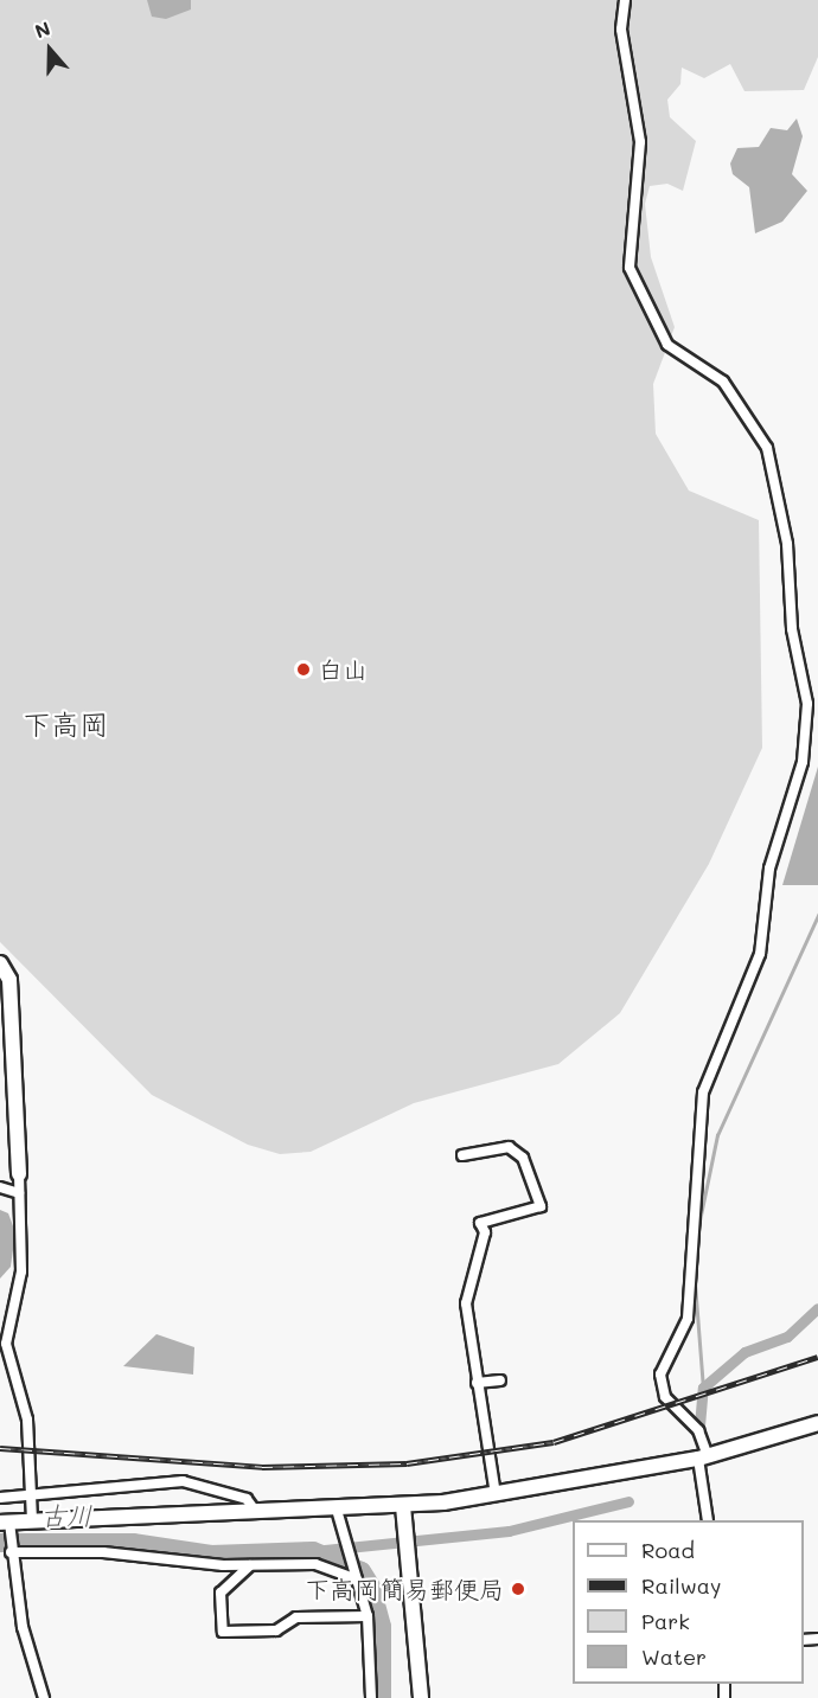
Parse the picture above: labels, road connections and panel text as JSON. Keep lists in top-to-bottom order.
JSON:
{
  "districts": ["下高岡"],
  "water": ["古川"],
  "places": ["白山", "下高岡簡易郵便局"],
  "legend": [
    "Road",
    "Railway",
    "Park",
    "Water"
  ],
  "north": "top"
}
